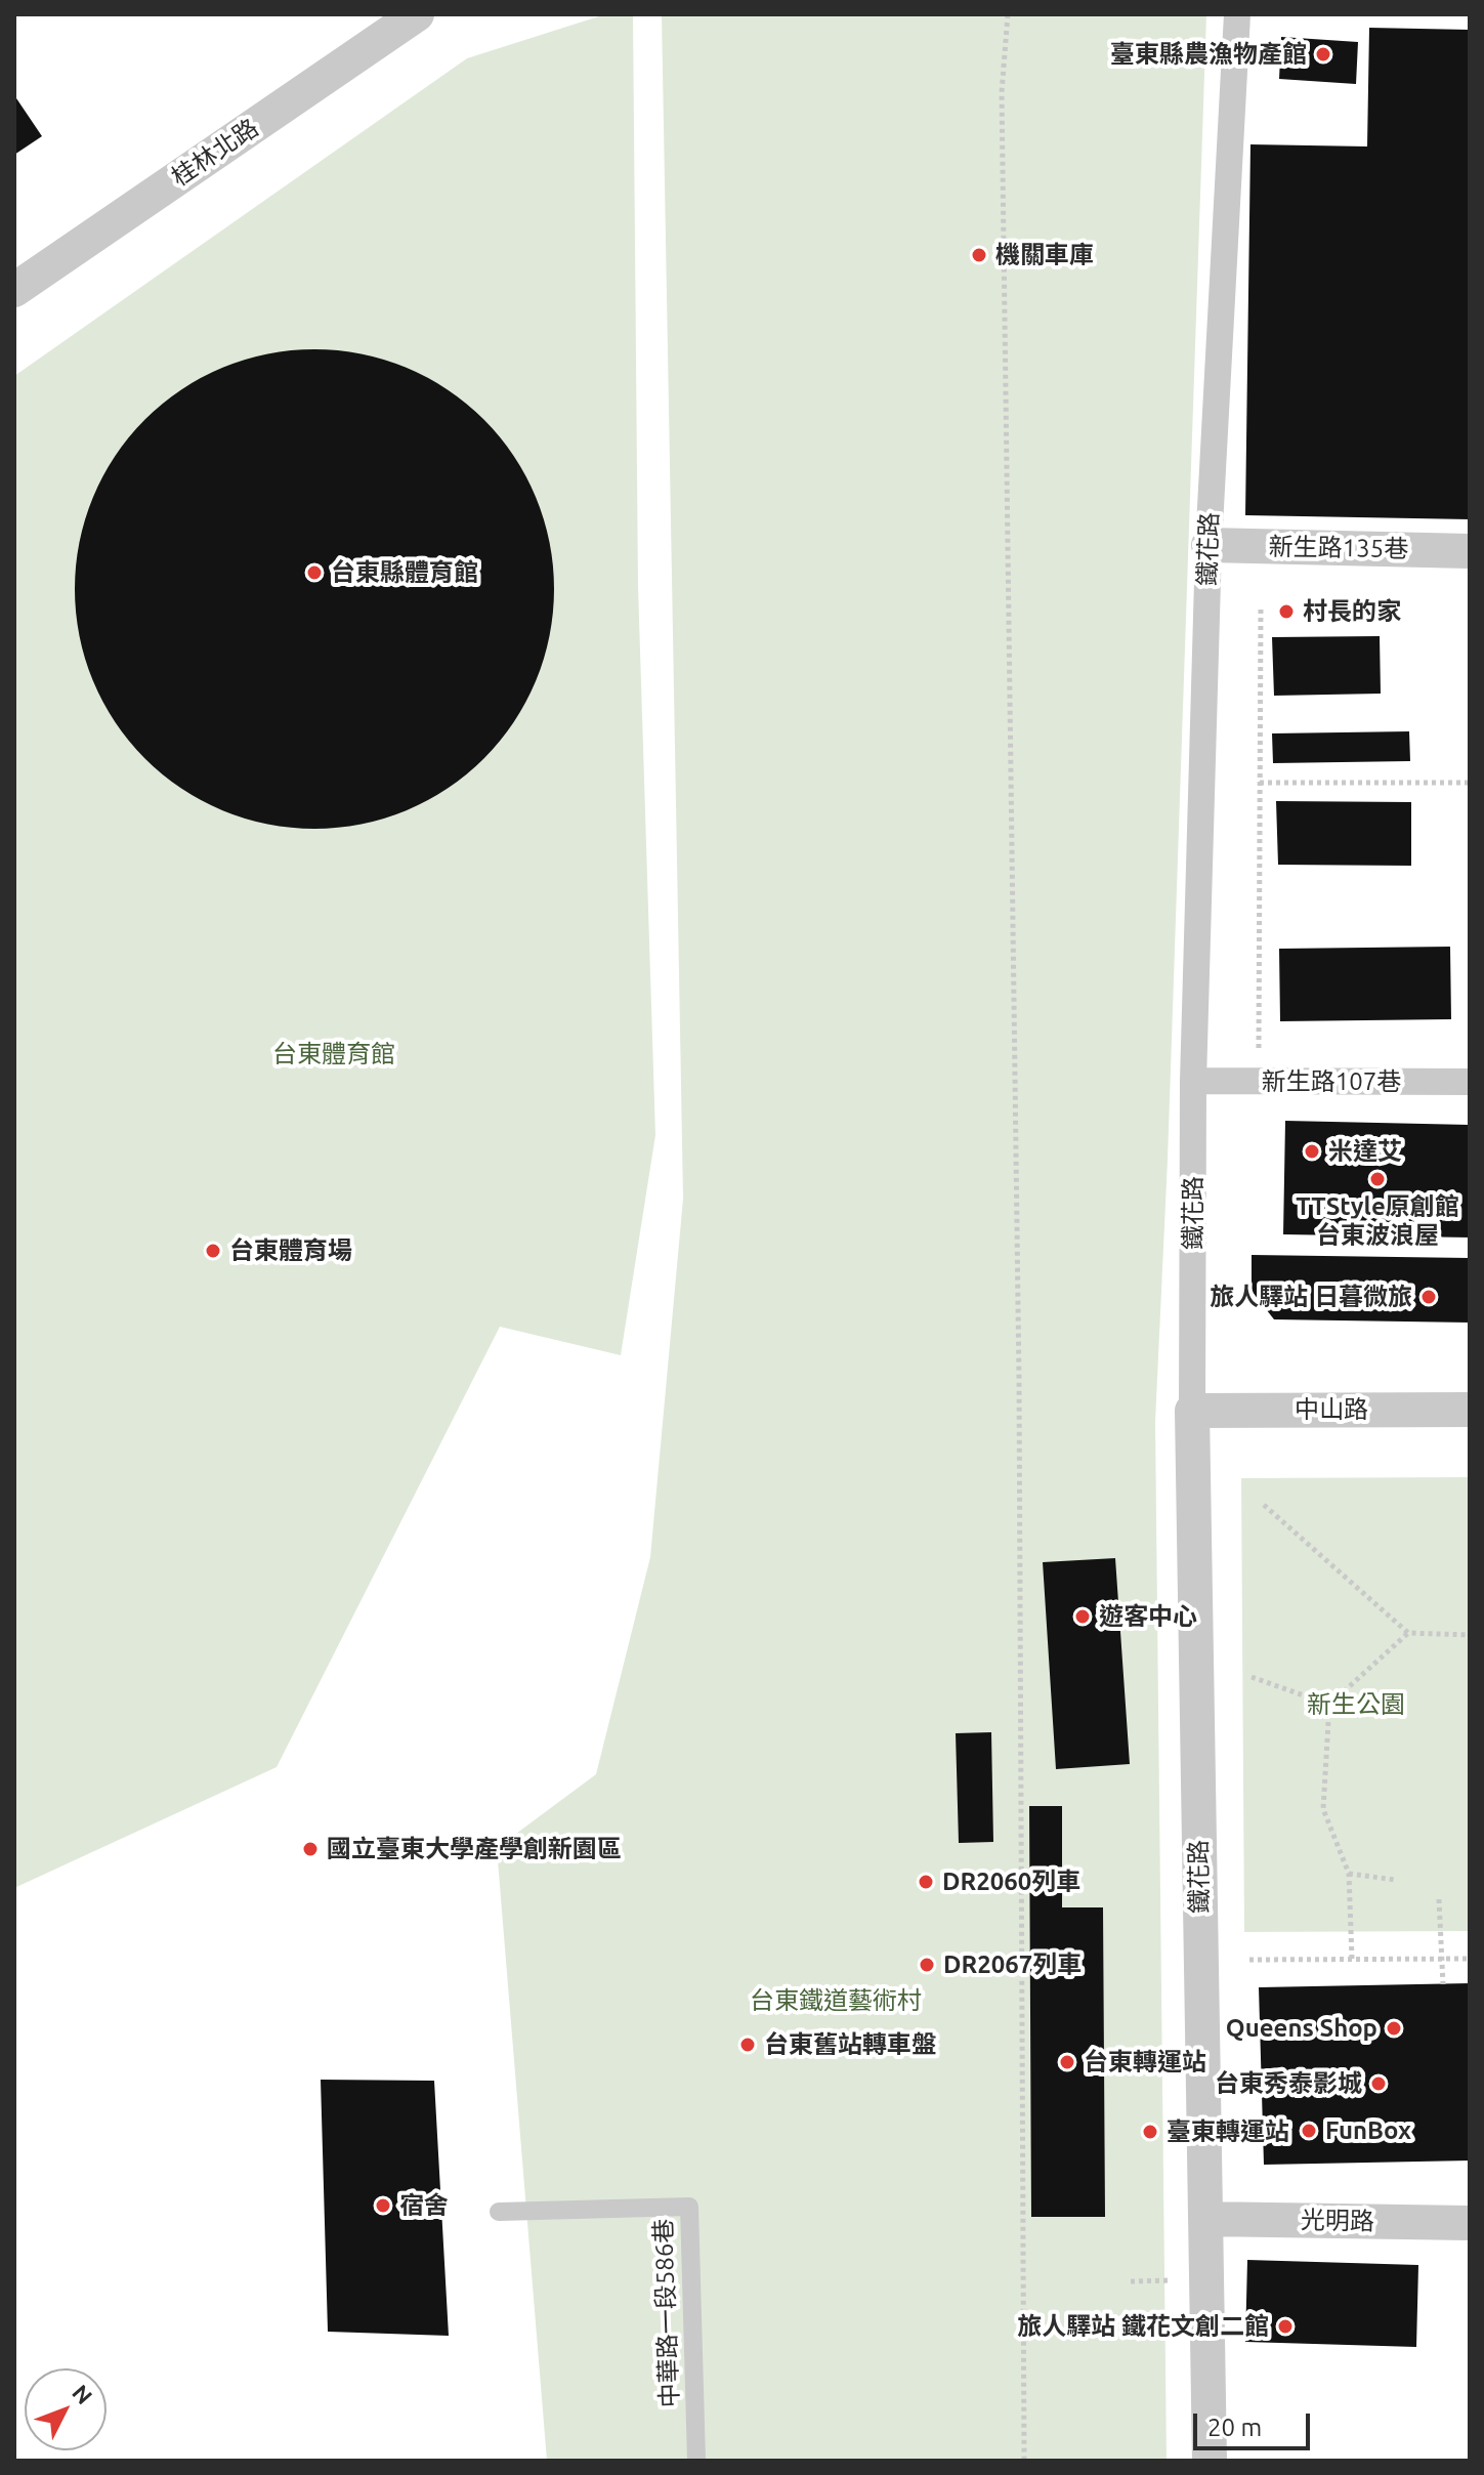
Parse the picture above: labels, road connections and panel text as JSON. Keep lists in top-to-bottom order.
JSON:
{
  "streets": {
    "street": [
      "桂林北路",
      "新生路135巷",
      "鐵花路",
      "新生路107巷",
      "中山路",
      "光明路"
    ],
    "lane": ["中華路一段586巷"]
  },
  "crossings": [
    ["新生路135巷", "鐵花路"],
    ["鐵花路", "新生路107巷"],
    ["鐵花路", "中山路"],
    ["鐵花路", "光明路"]
  ],
  "parks": ["台東體育館", "新生公園", "台東鐵道藝術村"],
  "places": [
    "臺東縣農漁物產館",
    "機關車庫",
    "台東縣體育館",
    "村長的家",
    "米達艾",
    "TTStyle原創館 台東波浪屋",
    "台東體育場",
    "旅人驛站 日暮微旅",
    "遊客中心",
    "國立臺東大學產學創新園區",
    "DR2060列車",
    "DR2067列車",
    "Queens Shop",
    "台東舊站轉車盤",
    "台東轉運站",
    "台東秀泰影城",
    "FunBox",
    "臺東轉運站",
    "宿舍",
    "旅人驛站 鐵花文創二館"
  ],
  "scale_bar": "20 m",
  "north": "top right"
}
